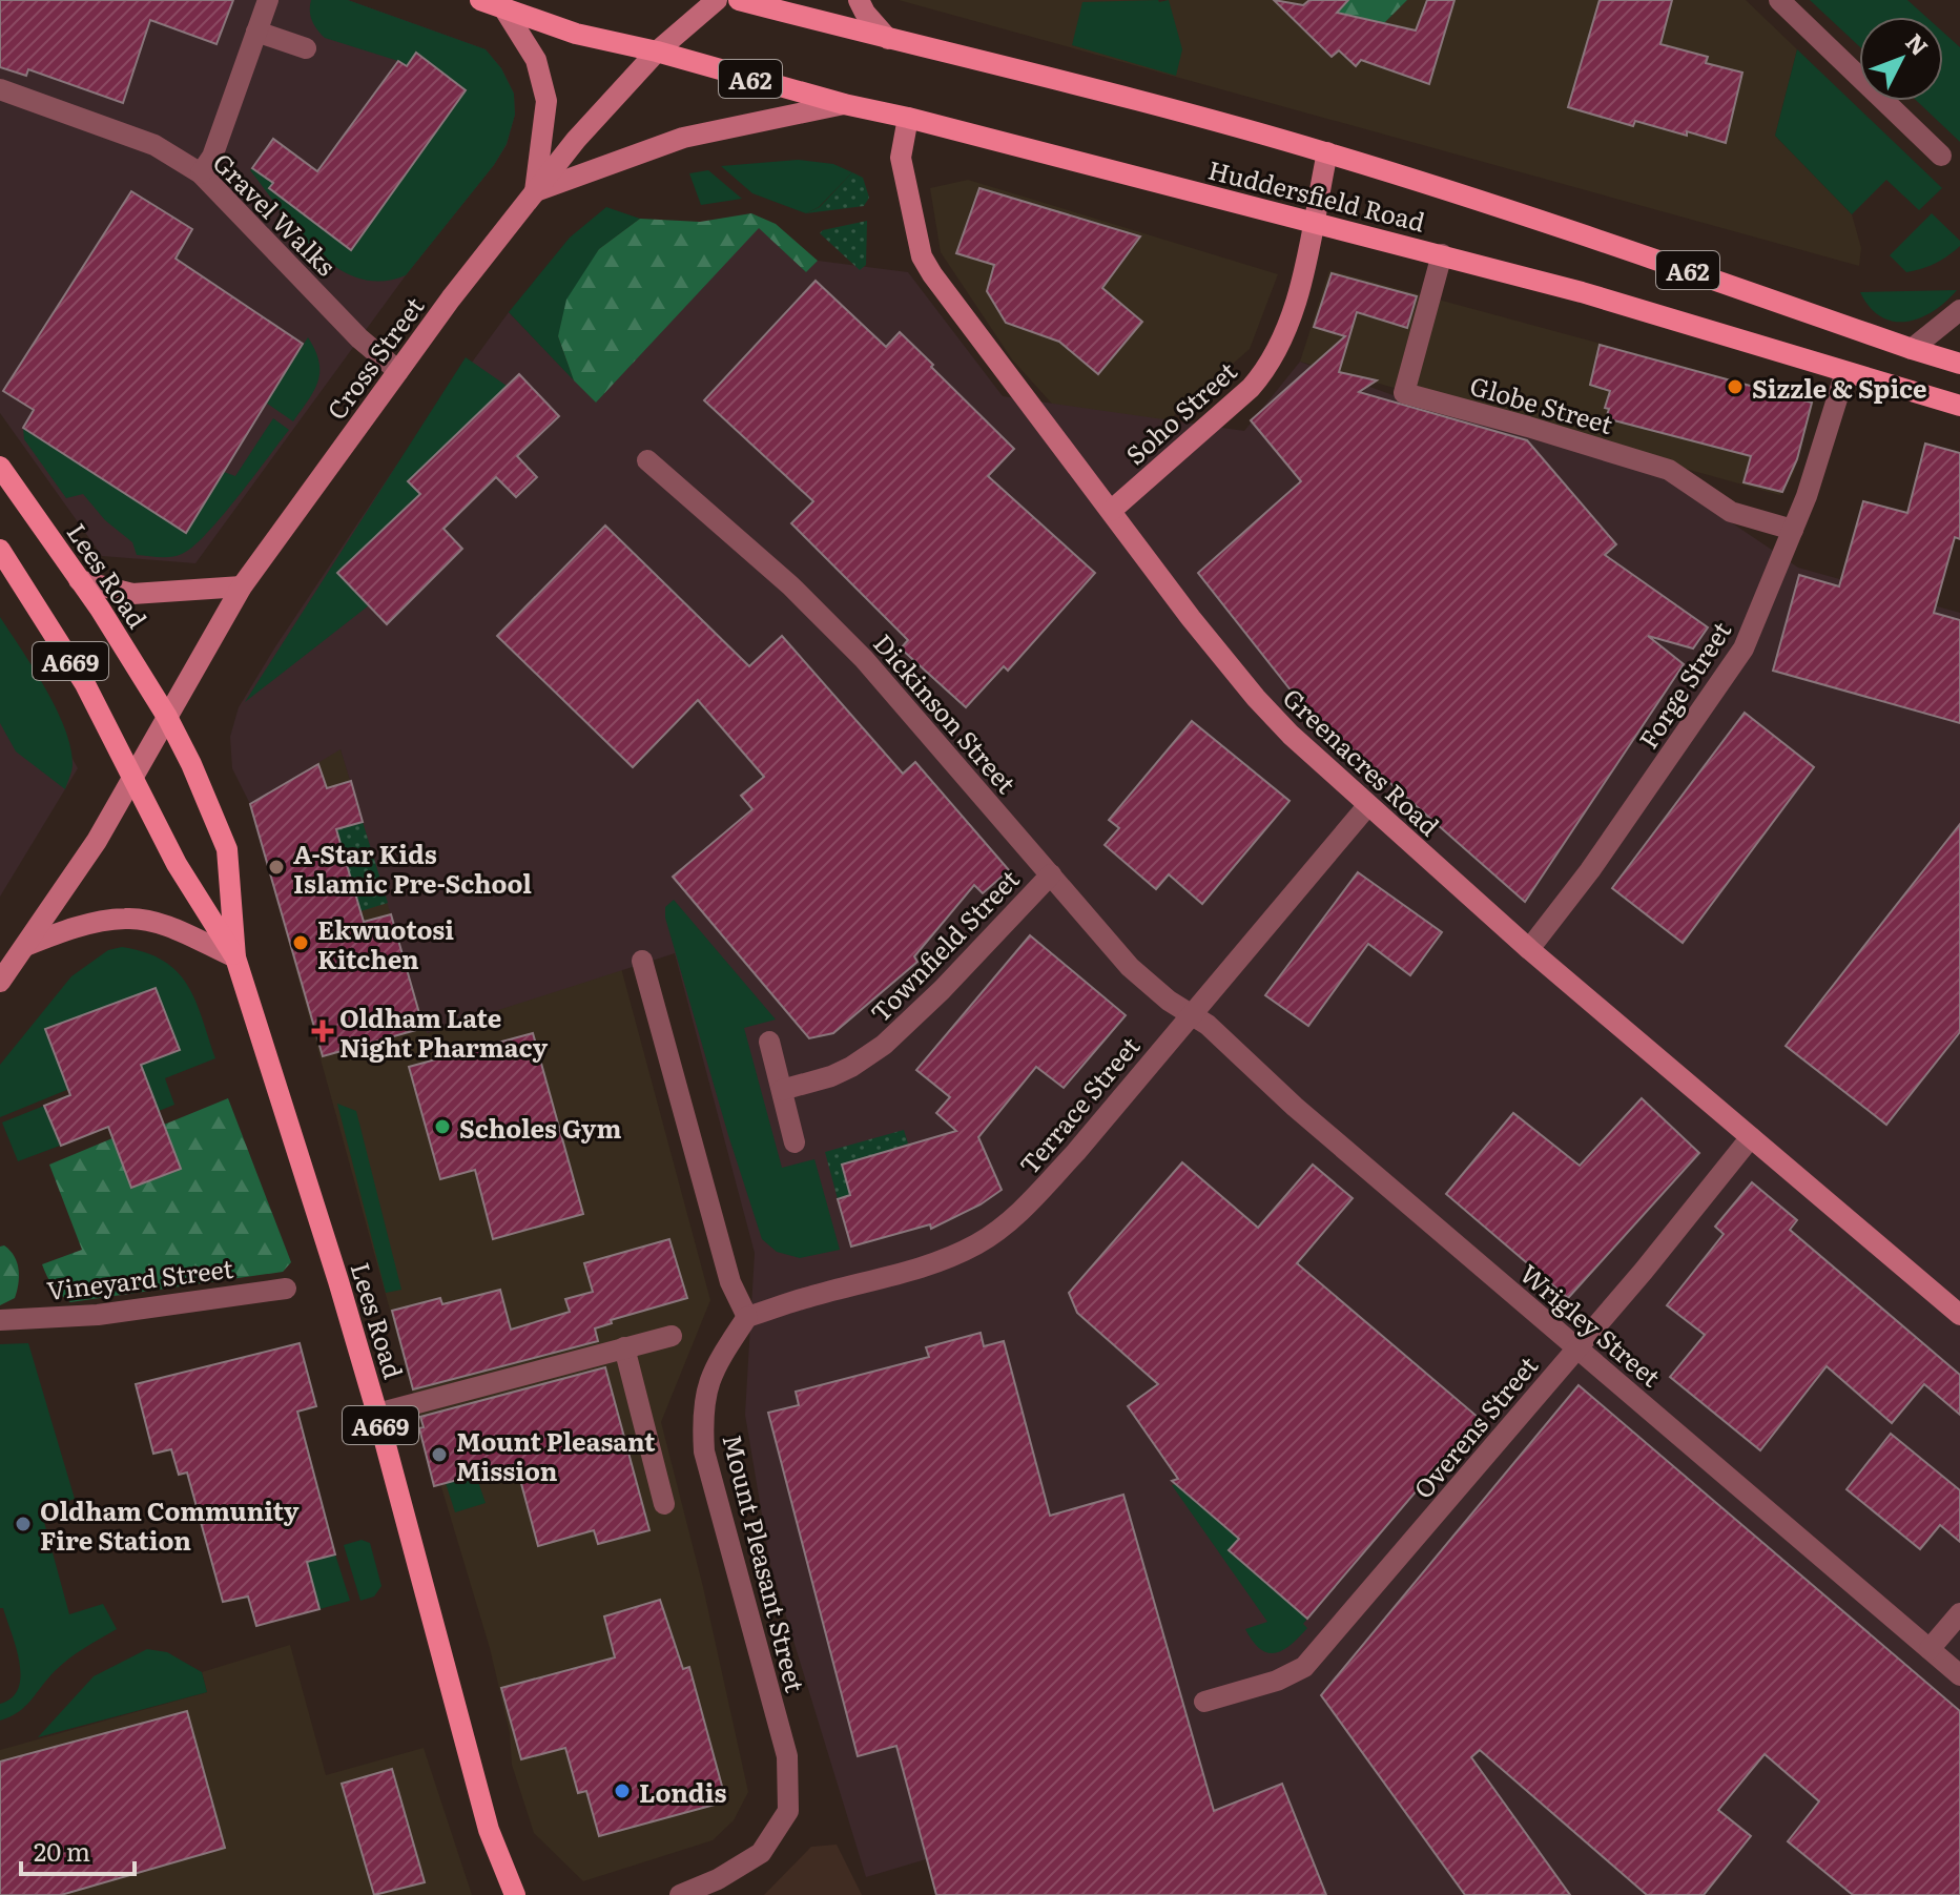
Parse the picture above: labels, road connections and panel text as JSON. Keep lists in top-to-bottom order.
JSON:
{
  "streets": {
    "main road": [
      "A62",
      "Huddersfield Road",
      "Cross Street",
      "Soho Street",
      "Lees Road",
      "A669",
      "Greenacres Road"
    ],
    "street": [
      "Gravel Walks",
      "Globe Street",
      "Forge Street",
      "Dickinson Street",
      "Townfield Street",
      "Terrace Street",
      "Vineyard Street",
      "Wrigley Street",
      "Overens Street",
      "Mount Pleasant Street"
    ]
  },
  "crossings": [
    ["A62", "Huddersfield Road"],
    ["A62", "Cross Street"],
    ["Huddersfield Road", "Cross Street"],
    ["Huddersfield Road", "Globe Street"],
    ["Huddersfield Road", "Soho Street"],
    ["Huddersfield Road", "Forge Street"],
    ["Huddersfield Road", "Greenacres Road"],
    ["Gravel Walks", "Cross Street"],
    ["Cross Street", "Lees Road"],
    ["Globe Street", "Forge Street"],
    ["Soho Street", "Greenacres Road"],
    ["Forge Street", "Greenacres Road"],
    ["Dickinson Street", "Townfield Street"],
    ["Dickinson Street", "Terrace Street"],
    ["Dickinson Street", "Wrigley Street"],
    ["Greenacres Road", "Terrace Street"],
    ["Greenacres Road", "Overens Street"],
    ["Terrace Street", "Wrigley Street"],
    ["Terrace Street", "Mount Pleasant Street"],
    ["Wrigley Street", "Overens Street"]
  ],
  "places": {
    "other": [
      "Sizzle & Spice",
      "A-Star Kids Islamic Pre-School",
      "Ekwuotosi Kitchen",
      "Scholes Gym",
      "Mount Pleasant Mission",
      "Oldham Community Fire Station",
      "Londis"
    ],
    "health": ["Oldham Late Night Pharmacy"]
  },
  "scale_bar": "20 m",
  "north": "top right"
}
